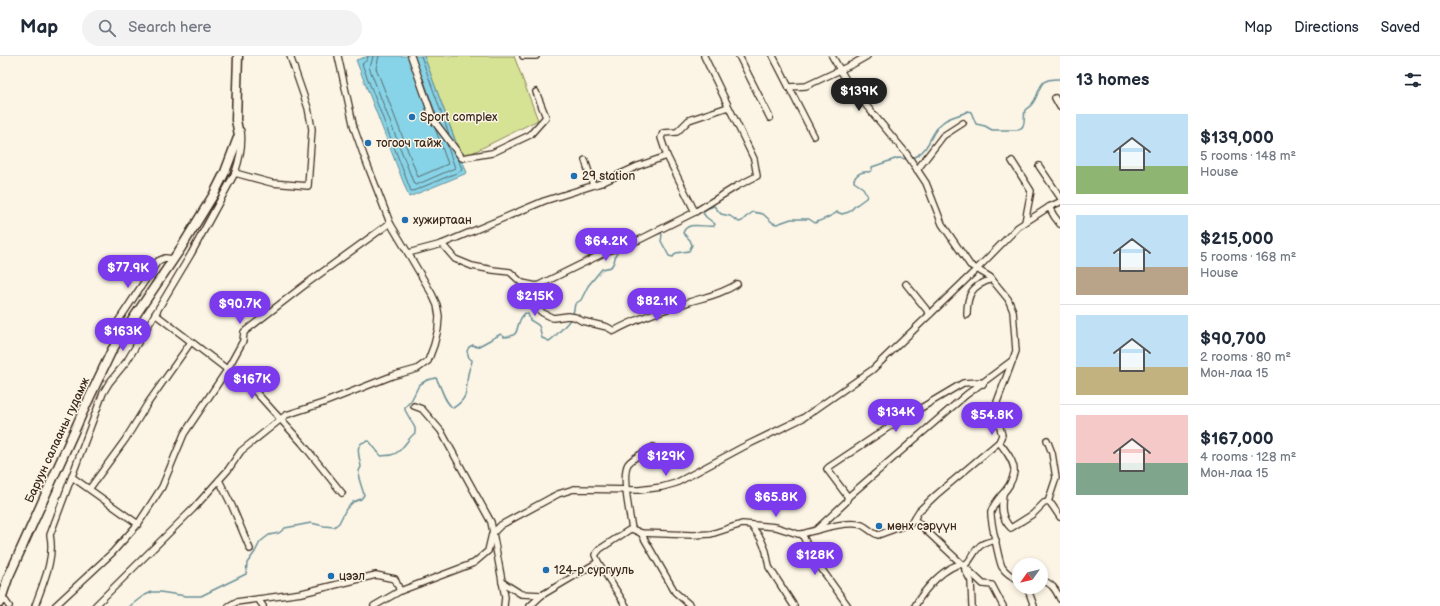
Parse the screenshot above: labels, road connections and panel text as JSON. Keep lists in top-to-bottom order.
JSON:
{
  "streets": {
    "main road": ["Баруун салааны гудамж"]
  },
  "places": [
    "Sport complex",
    "тогооч тайж",
    "29 station",
    "хужиртаан",
    "мөнх сэрүүн",
    "124-р сургууль",
    "цээл"
  ],
  "north": "bottom left",
  "page": {
    "header": "Map",
    "search": "Search here",
    "nav": ["Map", "Directions", "Saved"],
    "heading": "13 homes",
    "price": [
      "$139K",
      "$64.2K",
      "$77.9K",
      "$215K",
      "$82.1K",
      "$90.7K",
      "$163K",
      "$167K",
      "$134K",
      "$54.8K",
      "$129K",
      "$65.8K",
      "$128K"
    ],
    "list": [
      {
        "name": "$139,000",
        "note": "5 rooms · 148 m² · House"
      },
      {
        "name": "$215,000",
        "note": "5 rooms · 168 m² · House"
      },
      {
        "name": "$90,700",
        "note": "2 rooms · 80 m² · Мон-лаа 15"
      },
      {
        "name": "$167,000",
        "note": "4 rooms · 128 m² · Мон-лаа 15"
      }
    ]
  }
}
